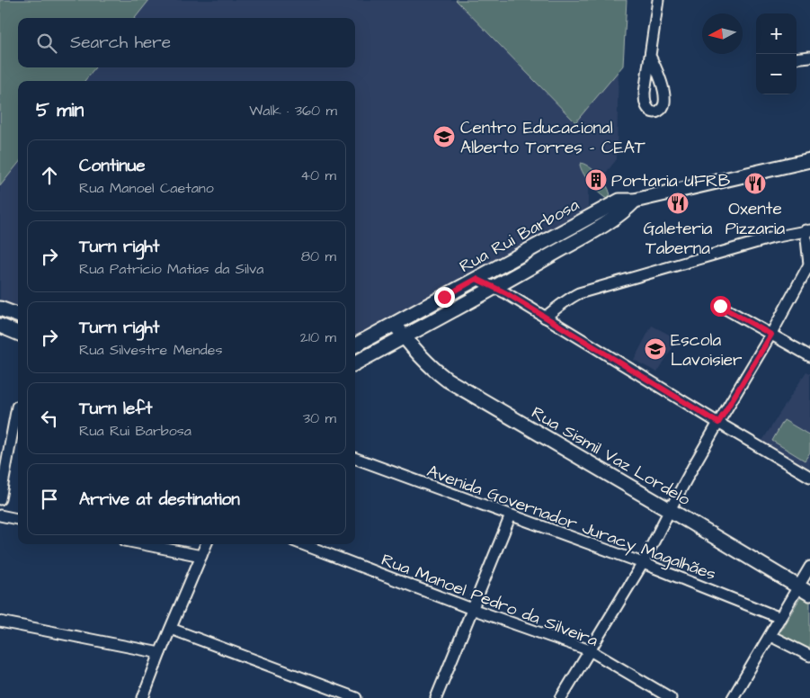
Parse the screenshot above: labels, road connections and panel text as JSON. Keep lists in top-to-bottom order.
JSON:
{
  "streets": {
    "street": [
      "Rua Rui Barbosa",
      "Rua Sismil Vaz Lordelo",
      "Avenida Governador Juracy Magalhães",
      "Rua Manoel Pedro da Silveira"
    ]
  },
  "crossings": [
    ["Rua Rui Barbosa", "Rua Sismil Vaz Lordelo"]
  ],
  "places": {
    "school or university": ["Centro Educacional Alberto Torres - CEAT", "Escola Lavoisier"],
    "building": ["Portaria UFRB"],
    "restaurant": ["Oxente Pizzaria", "Galeteria Taberna"]
  },
  "north": "left",
  "page": {
    "map_buttons": ["+", "−"],
    "search": "Search here",
    "heading": ["5 min", "Walk · 360 m"],
    "list": [
      ["Continue", "Rua Manoel Caetano", "40 m"],
      ["Turn right", "Rua Patrício Matias da Silva", "80 m"],
      ["Turn right", "Rua Silvestre Mendes", "210 m"],
      ["Turn left", "Rua Rui Barbosa", "30 m"],
      "Arrive at destination"
    ]
  }
}
